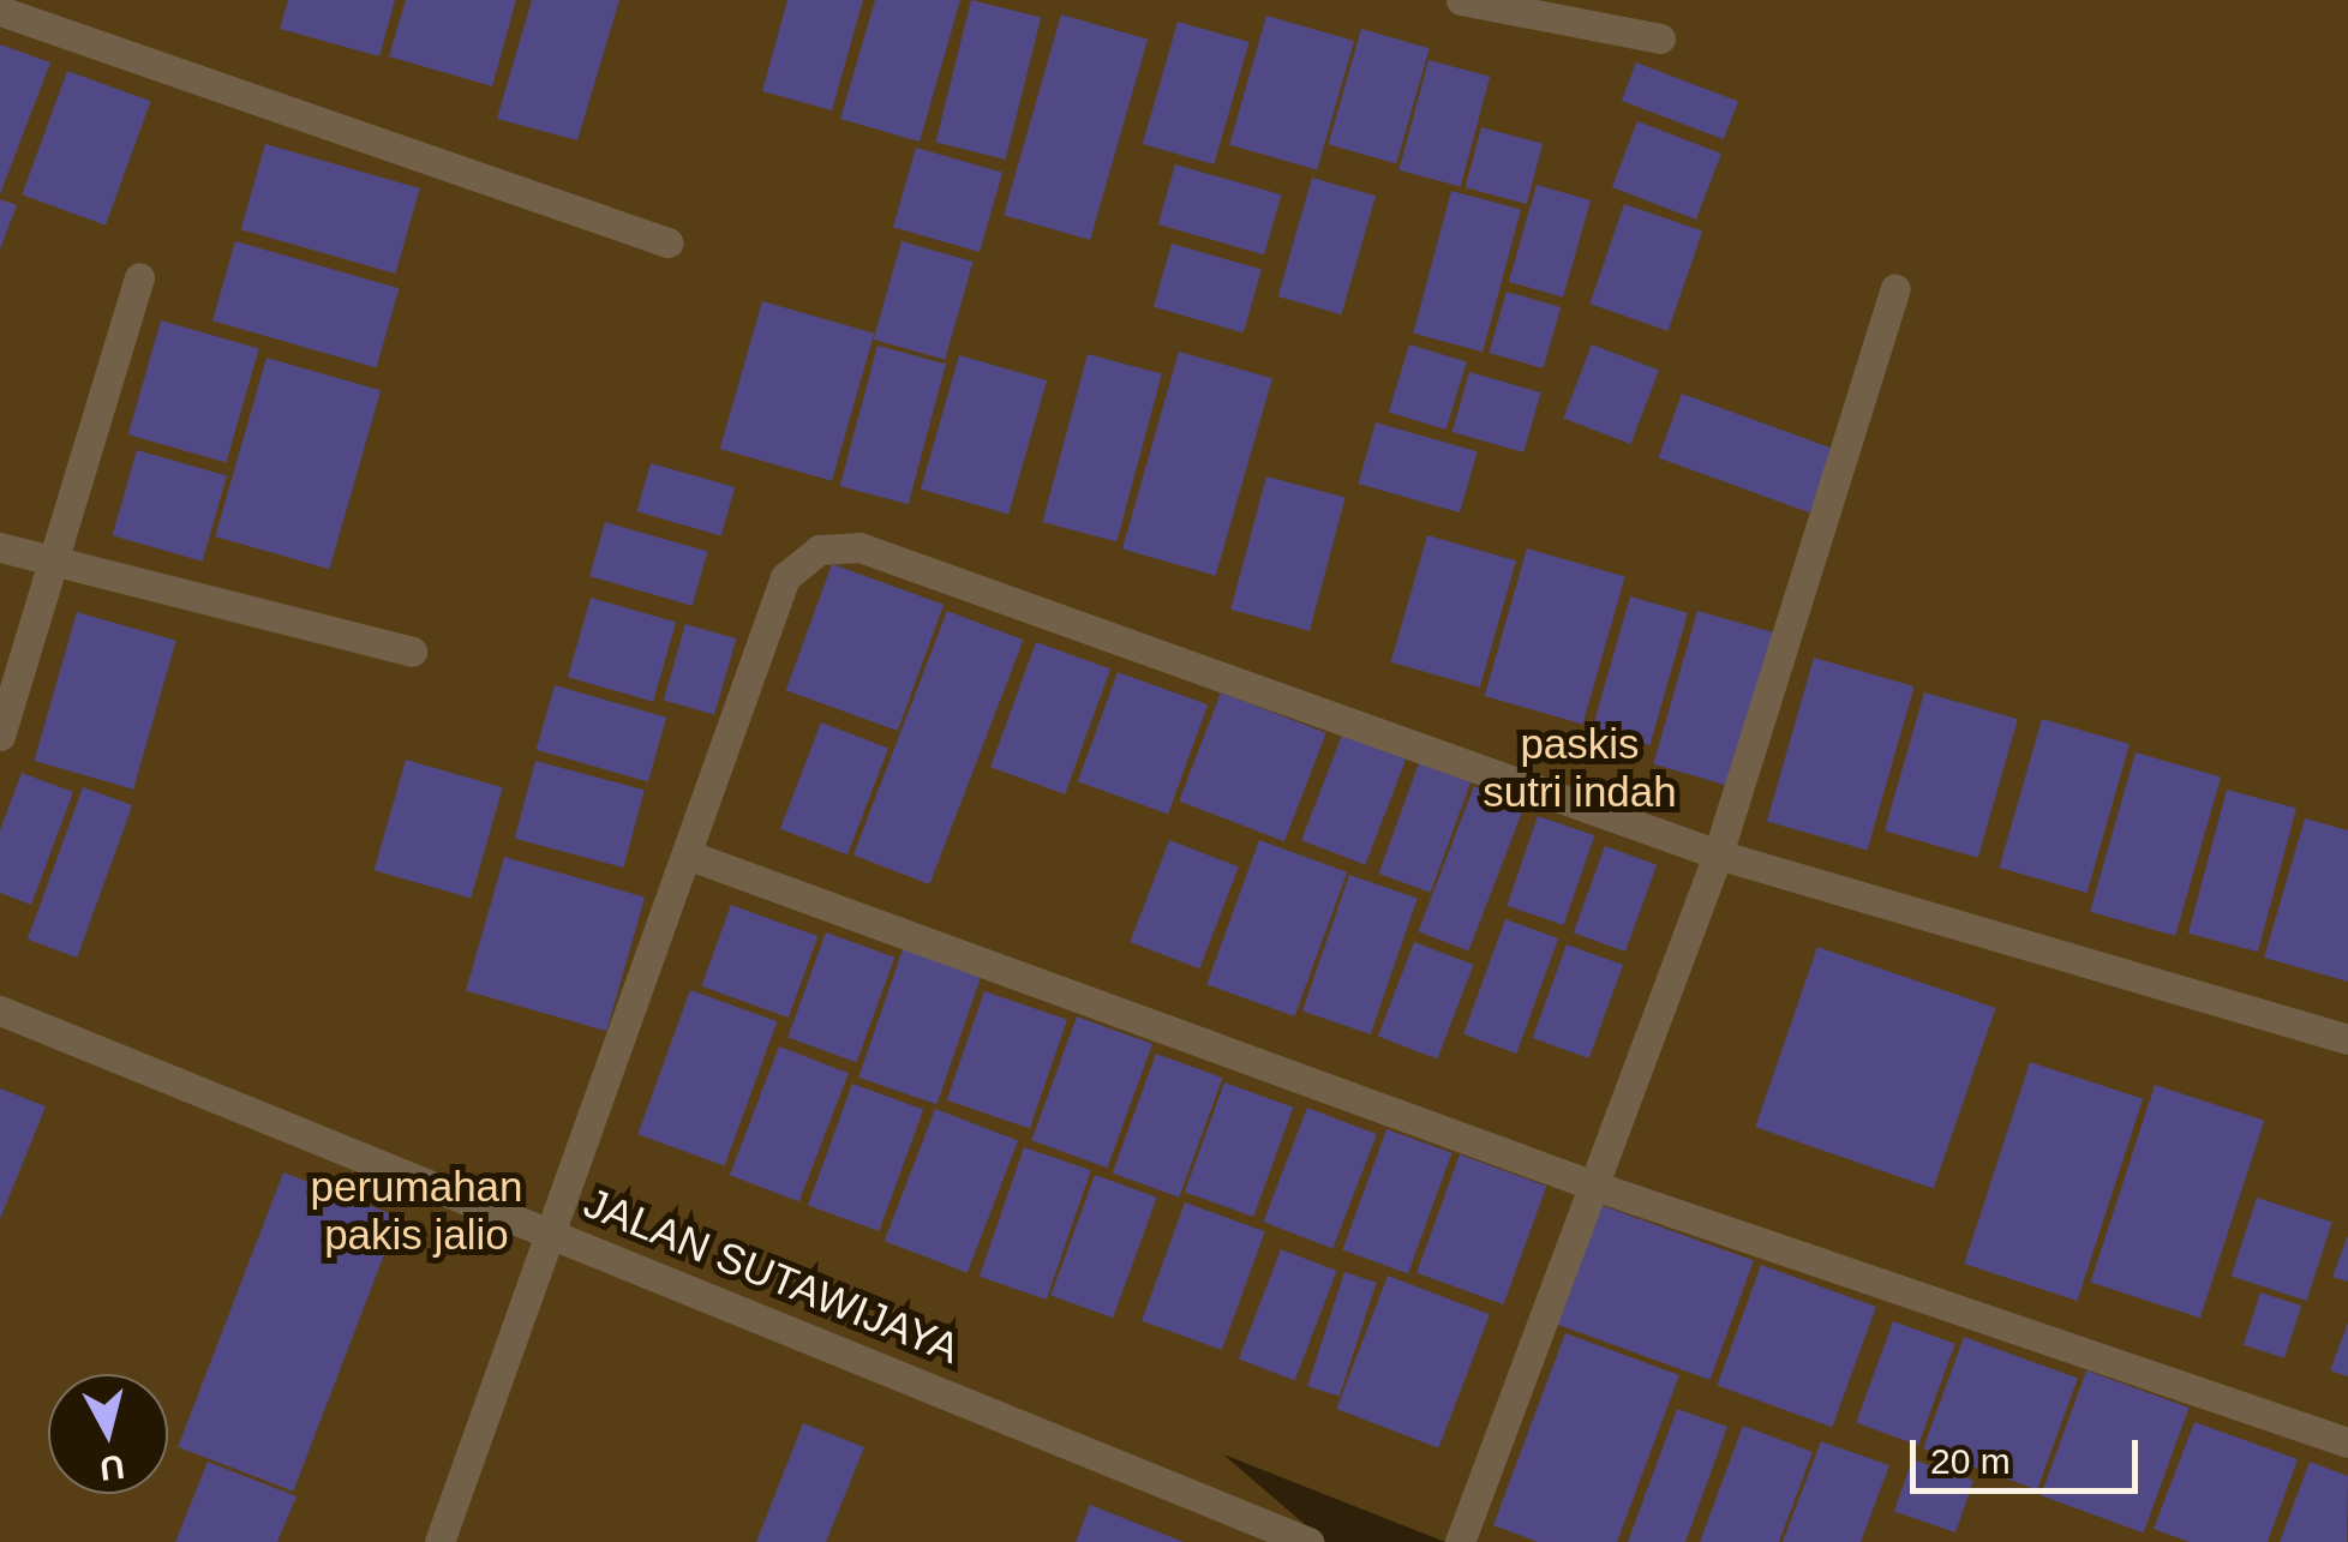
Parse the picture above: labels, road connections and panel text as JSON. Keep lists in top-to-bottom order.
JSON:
{
  "streets": {
    "street": ["JALAN SUTAWIJAYA"]
  },
  "parks": ["paskis sutri indah", "perumahan pakis jalio"],
  "scale_bar": "20 m",
  "north": "bottom"
}
